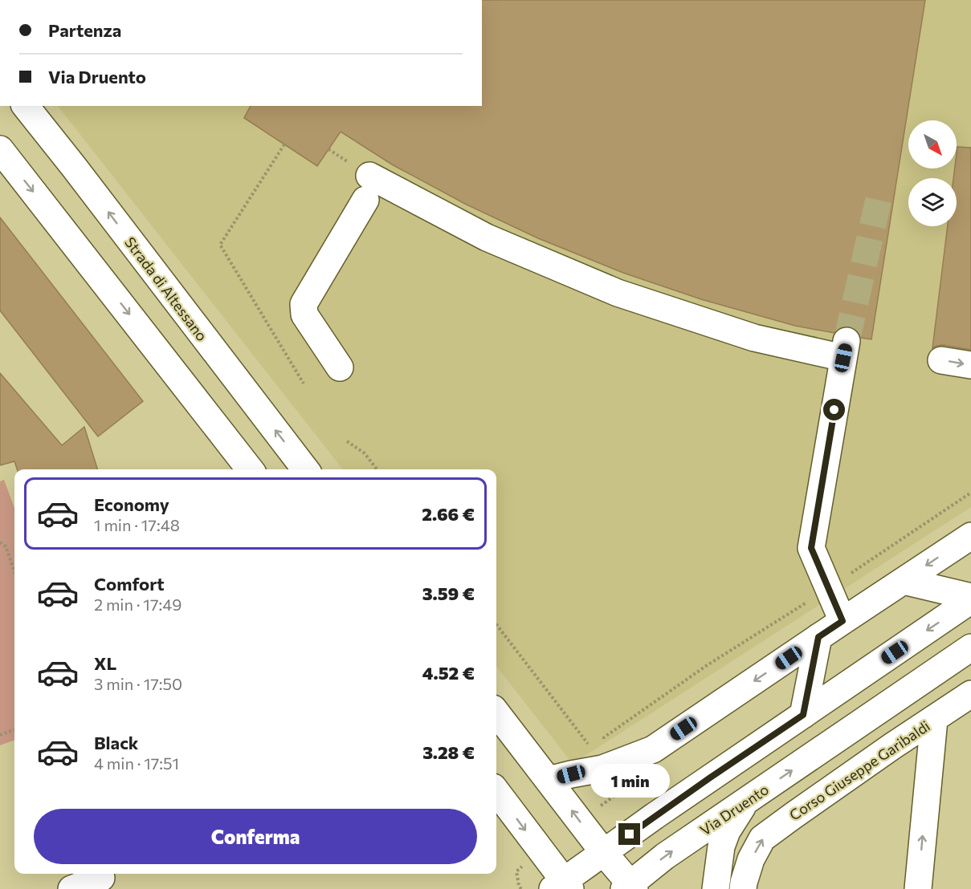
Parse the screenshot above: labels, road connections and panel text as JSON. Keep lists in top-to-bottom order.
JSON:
{
  "streets": {
    "street": ["Strada di Altessano", "Corso Giuseppe Garibaldi", "Via Druento"]
  },
  "north": "bottom right",
  "page": {
    "banner": ["Partenza", "Via Druento"],
    "list": [
      {
        "name": "Economy",
        "note": "1 min · 17:48",
        "value": "2.66 €"
      },
      {
        "name": "Comfort",
        "note": "2 min · 17:49",
        "value": "3.59 €"
      },
      {
        "name": "XL",
        "note": "3 min · 17:50",
        "value": "4.52 €"
      },
      {
        "name": "Black",
        "note": "4 min · 17:51",
        "value": "3.28 €"
      }
    ],
    "bubble": "1 min",
    "buttons": "Conferma"
  }
}
